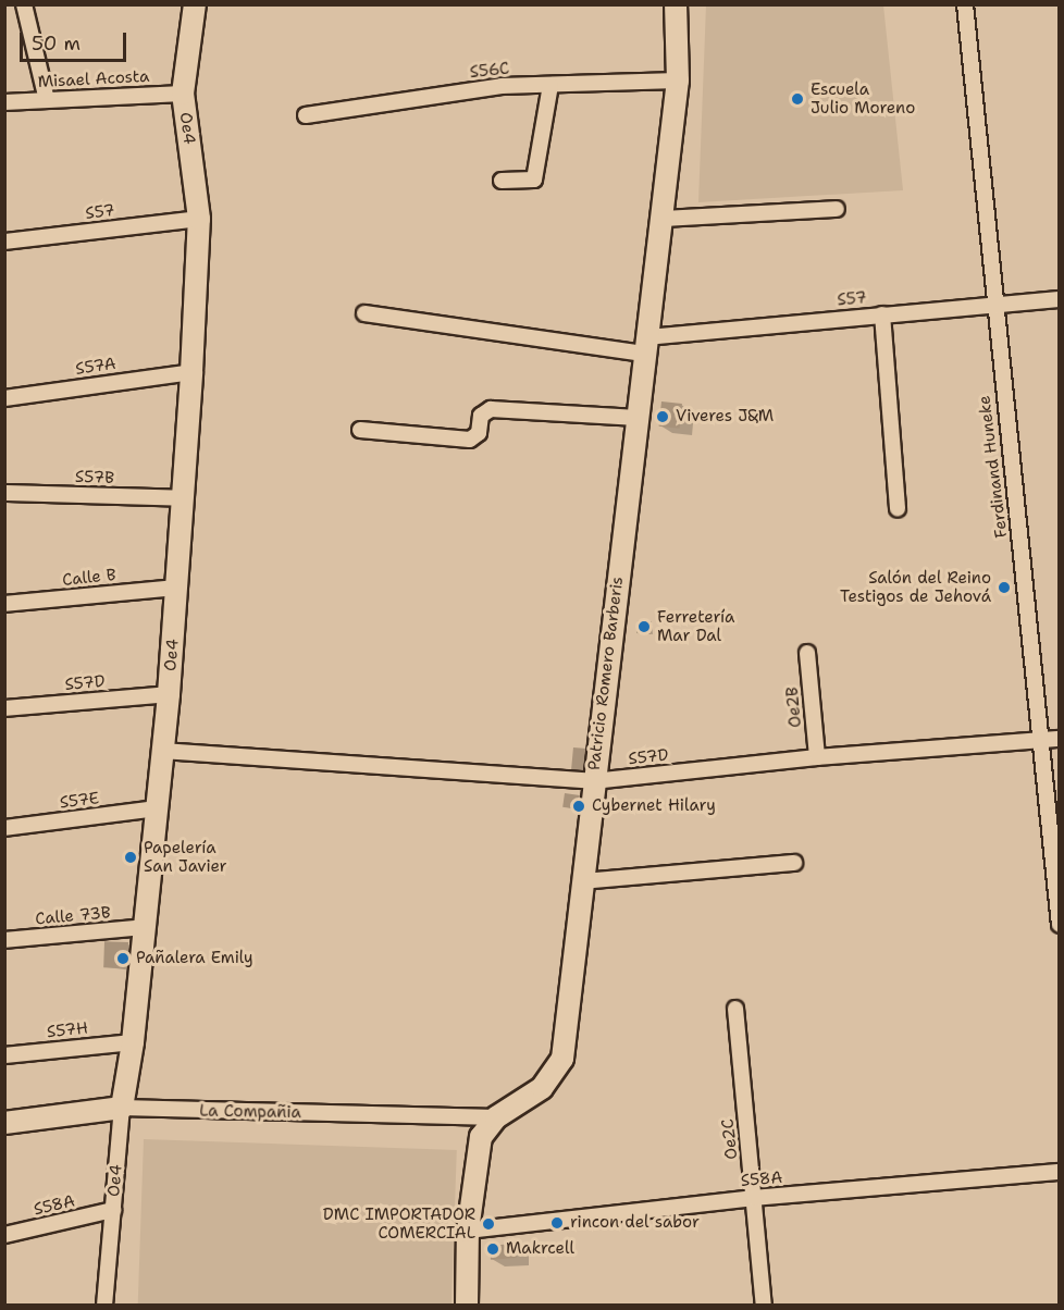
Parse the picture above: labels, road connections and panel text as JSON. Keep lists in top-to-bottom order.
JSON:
{
  "streets": {
    "street": [
      "S56C",
      "Misael Acosta",
      "Oe4",
      "S57",
      "S57A",
      "Ferdinand Huneke",
      "S57B",
      "Calle B",
      "Patricio Romero Barberis",
      "S57D",
      "Oe2B",
      "S57E",
      "Calle 73B",
      "S57H",
      "La Compañia",
      "Oe2C",
      "S58A"
    ]
  },
  "crossings": [
    ["S56C", "Patricio Romero Barberis"],
    ["Misael Acosta", "Oe4"],
    ["Oe4", "S57"],
    ["Oe4", "S57A"],
    ["Oe4", "S57B"],
    ["Oe4", "Calle B"],
    ["Oe4", "S57D"],
    ["Oe4", "S57E"],
    ["Oe4", "Calle 73B"],
    ["Oe4", "S57H"],
    ["Oe4", "La Compañia"],
    ["Oe4", "S58A"],
    ["S57", "Ferdinand Huneke"],
    ["S57", "Patricio Romero Barberis"],
    ["Ferdinand Huneke", "S57D"],
    ["Patricio Romero Barberis", "S57D"],
    ["Patricio Romero Barberis", "La Compañia"],
    ["Patricio Romero Barberis", "S58A"],
    ["S57D", "Oe2B"],
    ["Oe2C", "S58A"]
  ],
  "places": [
    "Escuela Julio Moreno",
    "Viveres J&M",
    "Salón del Reino Testigos de Jehová",
    "Ferretería Mar Dal",
    "Cybernet Hilary",
    "Papelería San Javier",
    "Pañalera Emily",
    "rincon del sabor",
    "DMC IMPORTADOR COMERCIAL",
    "Makrcell"
  ],
  "scale_bar": "50 m"
}
